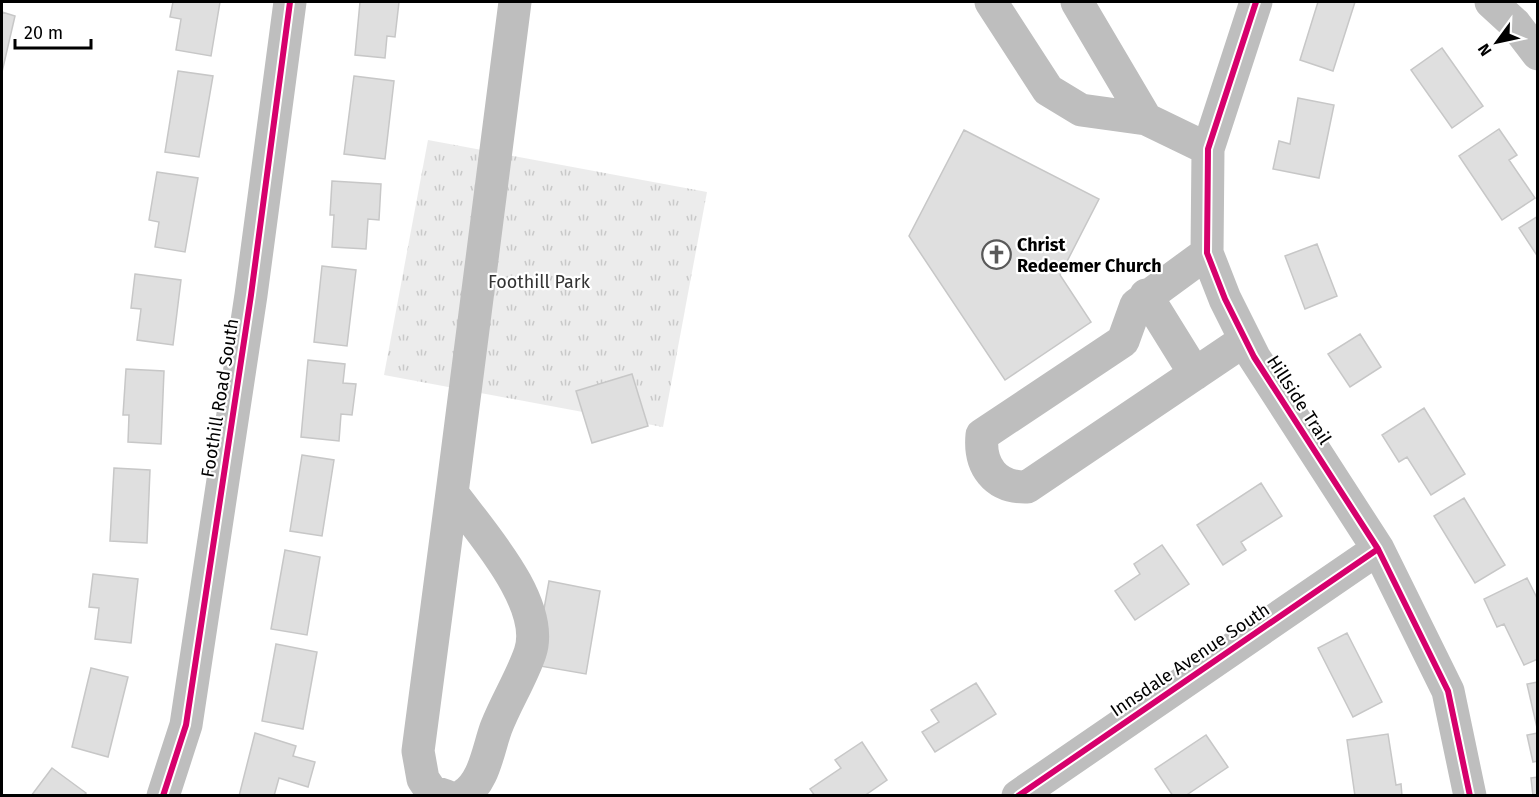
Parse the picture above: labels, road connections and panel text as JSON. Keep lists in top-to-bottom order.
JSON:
{
  "streets": {
    "street": ["Foothill Road South", "Hillside Trail", "Innsdale Avenue South"]
  },
  "crossings": [
    ["Hillside Trail", "Innsdale Avenue South"]
  ],
  "parks": ["Foothill Park"],
  "places": {
    "church": ["Christ Redeemer Church"]
  },
  "scale_bar": "20 m",
  "north": "bottom left"
}
